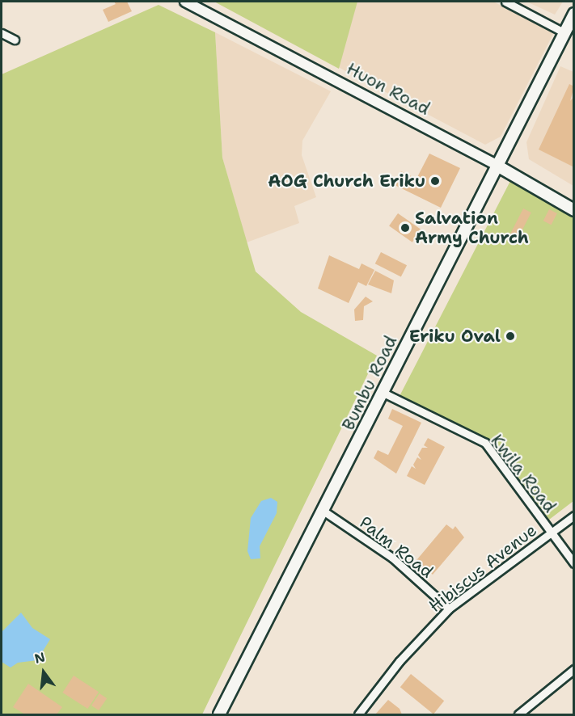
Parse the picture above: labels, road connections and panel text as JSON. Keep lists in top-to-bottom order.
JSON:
{
  "streets": {
    "main road": ["Huon Road", "Bumbu Road"],
    "street": ["Kwila Road", "Palm Road", "Hibiscus Avenue"]
  },
  "crossings": [
    ["Huon Road", "Bumbu Road"],
    ["Bumbu Road", "Kwila Road"],
    ["Bumbu Road", "Palm Road"],
    ["Kwila Road", "Hibiscus Avenue"],
    ["Palm Road", "Hibiscus Avenue"]
  ],
  "places": ["AOG Church Eriku", "Salvation Army Church", "Eriku Oval"],
  "north": "top"
}
